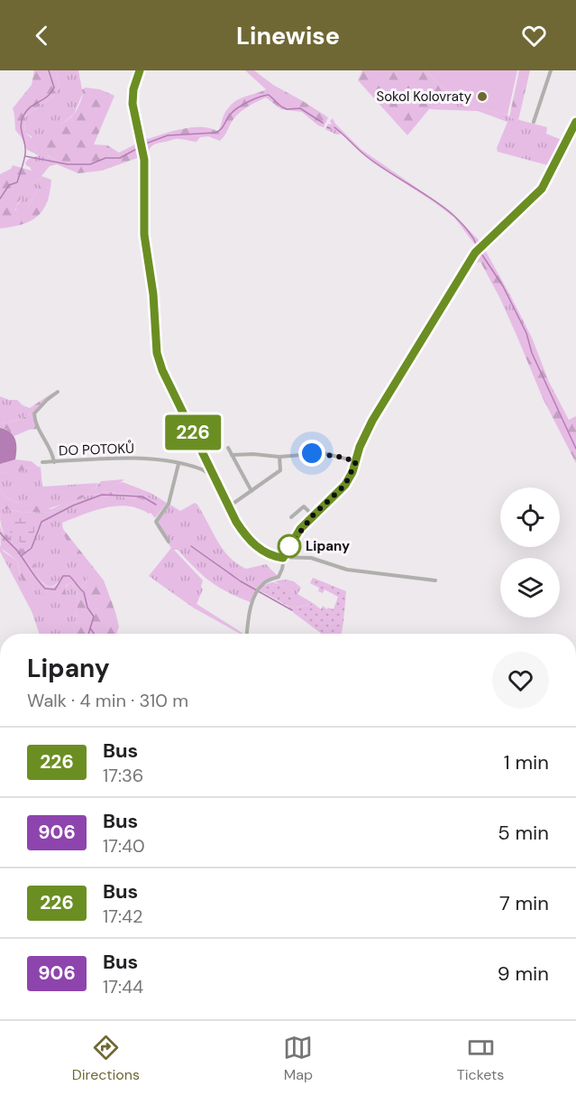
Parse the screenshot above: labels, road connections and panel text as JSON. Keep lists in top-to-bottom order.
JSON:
{
  "streets": {
    "street": ["DO POTOKŮ"]
  },
  "places": ["Sokol Kolovraty", "Lipany"],
  "lines": ["bus line 226"],
  "page": {
    "header": "Linewise",
    "on_map": "226",
    "heading": ["Lipany", "Walk · 4 min · 310 m"],
    "list": [
      {
        "mark": "226",
        "name": "Bus",
        "note": "17:36",
        "value": "1 min"
      },
      {
        "mark": "906",
        "name": "Bus",
        "note": "17:40",
        "value": "5 min"
      },
      {
        "mark": "226",
        "name": "Bus",
        "note": "17:42",
        "value": "7 min"
      },
      {
        "mark": "906",
        "name": "Bus",
        "note": "17:44",
        "value": "9 min"
      }
    ],
    "tabs": ["Directions", "Map", "Tickets"]
  }
}
